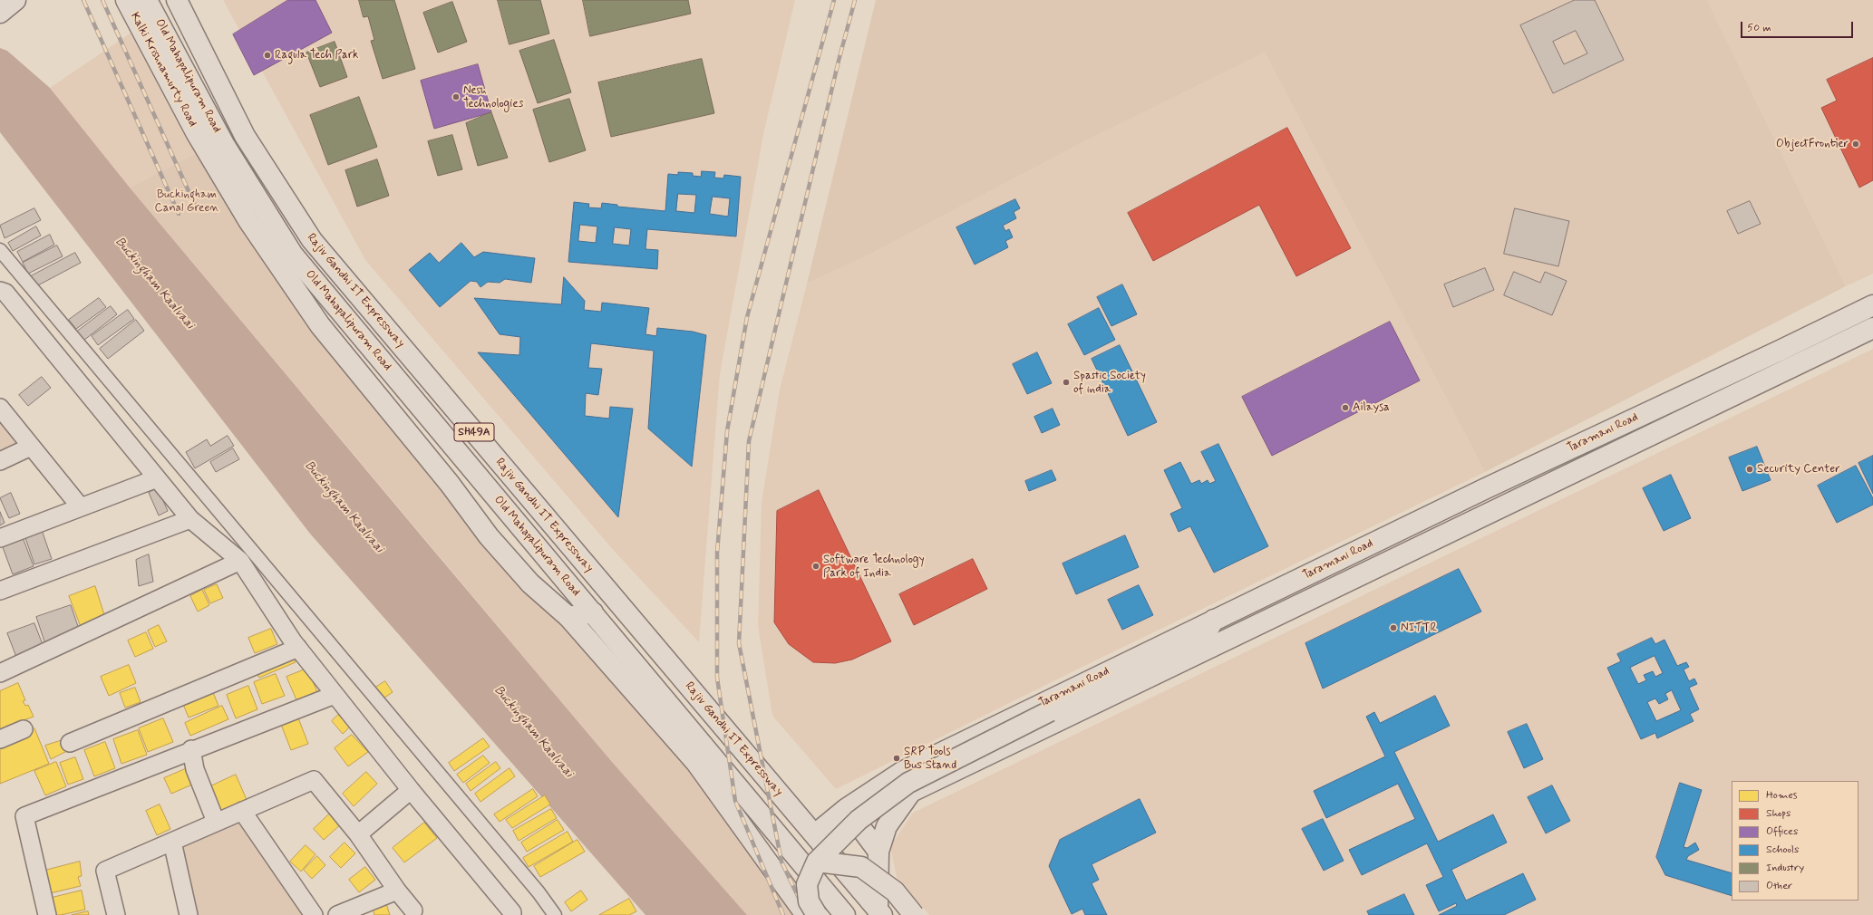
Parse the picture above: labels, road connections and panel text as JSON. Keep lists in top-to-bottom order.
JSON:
{
  "streets": {
    "main road": [
      "Kalki Krishnamurty Road",
      "Old Mahapalipuram Road",
      "Rajiv Gandhi IT Expressway",
      "SH49A",
      "Taramani Road"
    ]
  },
  "crossings": [
    ["Kalki Krishnamurty Road", "Old Mahapalipuram Road"],
    ["Rajiv Gandhi IT Expressway", "Taramani Road"]
  ],
  "water": ["Buckingham Kaalvaai"],
  "parks": ["Buckingham Canal Green"],
  "places": [
    "Ragula Tech Park",
    "Nesh Technologies",
    "ObjectFrontier",
    "Spastic Society of india",
    "Ailaysa",
    "Security Center",
    "Software Technology Park of India",
    "NITTR",
    "SRP Tools Bus Stand"
  ],
  "legend": [
    "Homes",
    "Shops",
    "Offices",
    "Schools",
    "Industry",
    "Other"
  ],
  "scale_bar": "50 m"
}
